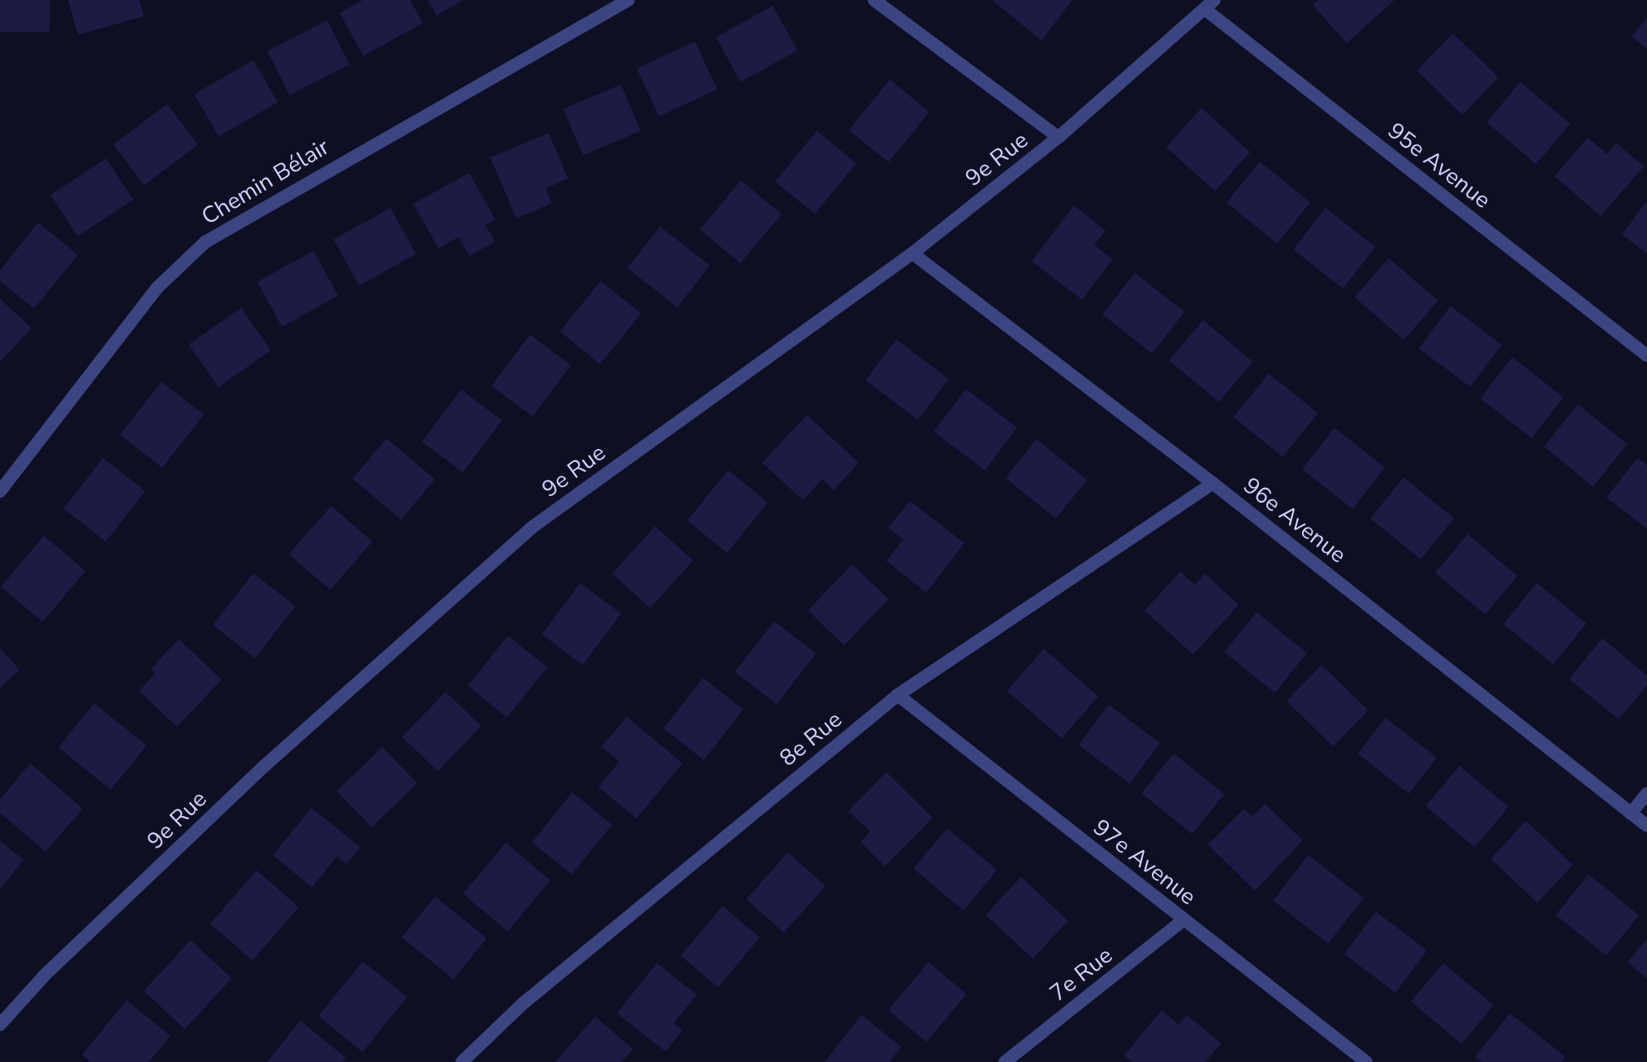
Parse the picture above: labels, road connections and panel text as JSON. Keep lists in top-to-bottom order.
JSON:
{
  "streets": {
    "street": [
      "9e Rue",
      "95e Avenue",
      "Chemin Bélair",
      "96e Avenue",
      "8e Rue",
      "97e Avenue",
      "7e Rue"
    ]
  },
  "crossings": [
    ["9e Rue", "95e Avenue"],
    ["9e Rue", "96e Avenue"],
    ["96e Avenue", "8e Rue"],
    ["8e Rue", "97e Avenue"],
    ["97e Avenue", "7e Rue"]
  ]
}
